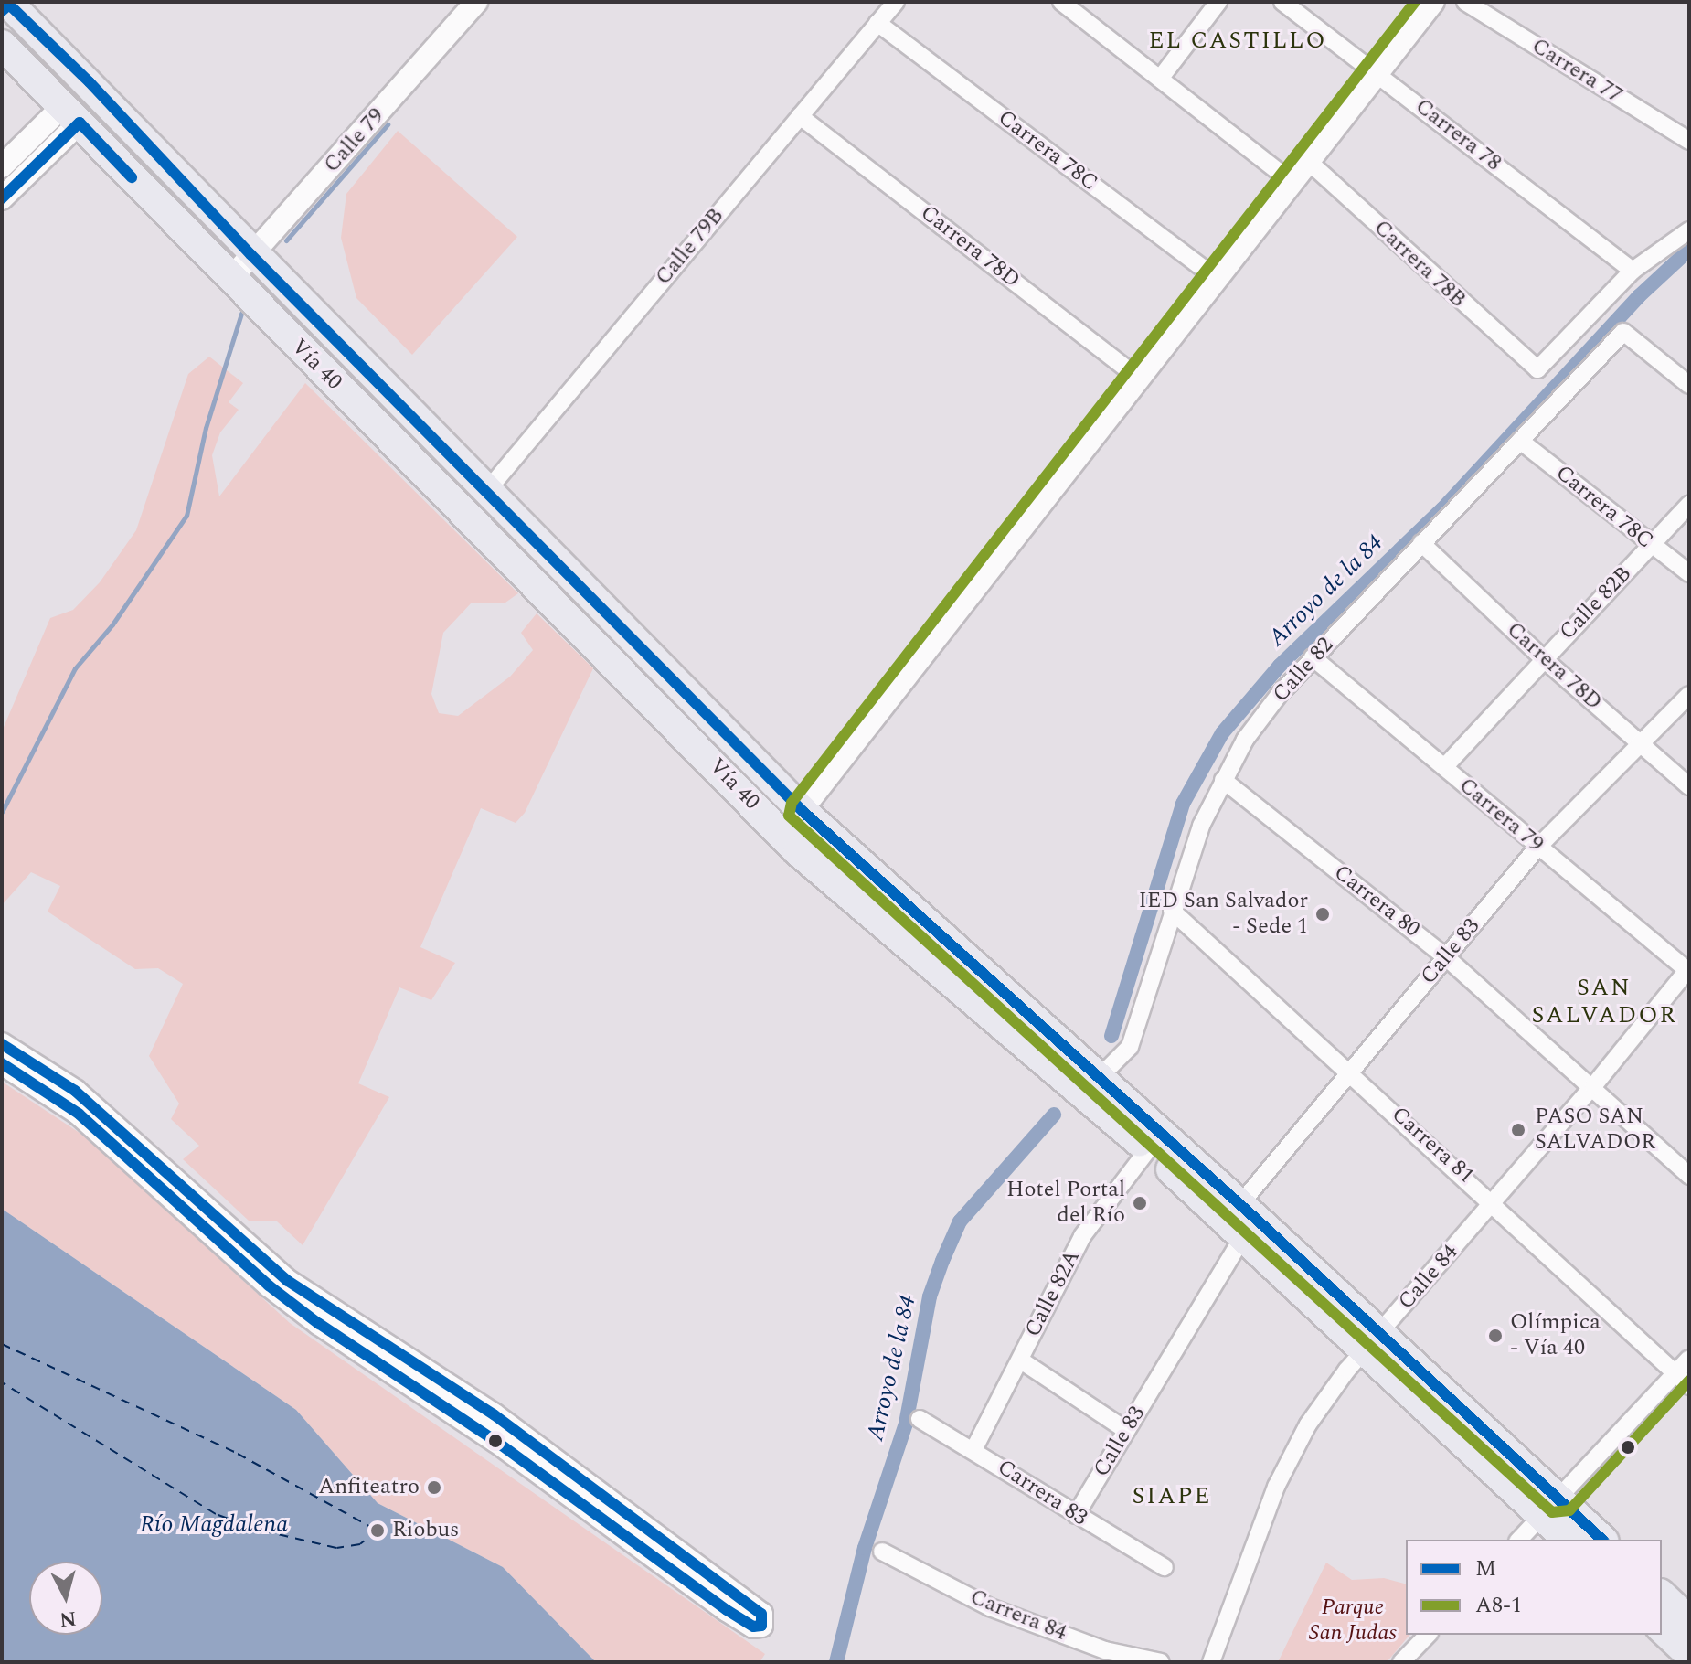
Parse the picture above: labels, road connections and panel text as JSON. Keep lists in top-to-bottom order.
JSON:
{
  "streets": {
    "highway": ["Vía 40"],
    "main road": ["Calle 79"],
    "street": [
      "Carrera 77",
      "Carrera 78",
      "Carrera 78C",
      "Calle 79B",
      "Carrera 78D",
      "Carrera 78B",
      "Calle 82B",
      "Calle 82",
      "Carrera 79",
      "Carrera 80",
      "Calle 83",
      "Carrera 81",
      "Calle 84",
      "Calle 82A",
      "Carrera 83",
      "Carrera 84"
    ]
  },
  "crossings": [
    ["Carrera 78", "Carrera 78B"],
    ["Calle 79", "Vía 40"],
    ["Carrera 78C", "Calle 79B"],
    ["Carrera 78C", "Calle 82B"],
    ["Carrera 78C", "Calle 82"],
    ["Calle 79B", "Carrera 78D"],
    ["Calle 79B", "Vía 40"],
    ["Carrera 78D", "Calle 82B"],
    ["Carrera 78D", "Calle 82"],
    ["Carrera 78D", "Calle 83"],
    ["Vía 40", "Calle 82"],
    ["Vía 40", "Calle 83"],
    ["Vía 40", "Calle 84"],
    ["Vía 40", "Calle 82A"],
    ["Calle 82B", "Carrera 79"],
    ["Calle 82", "Carrera 79"],
    ["Calle 82", "Carrera 80"],
    ["Calle 82", "Carrera 81"],
    ["Carrera 79", "Calle 83"],
    ["Carrera 79", "Calle 84"],
    ["Carrera 80", "Calle 83"],
    ["Carrera 80", "Calle 84"],
    ["Calle 83", "Carrera 81"],
    ["Calle 83", "Carrera 83"],
    ["Carrera 81", "Calle 84"],
    ["Calle 82A", "Carrera 83"]
  ],
  "districts": ["EL CASTILLO", "SAN SALVADOR", "SIAPE"],
  "water": ["Arroyo de la 84", "Río Magdalena"],
  "parks": ["Parque San Judas"],
  "places": [
    "IED San Salvador - Sede 1",
    "PASO SAN SALVADOR",
    "Hotel Portal del Río",
    "Olímpica - Vía 40",
    "Anfiteatro",
    "Riobus"
  ],
  "lines": ["transit line A8-1", "transit line M"],
  "legend": ["M", "A8-1"],
  "north": "bottom"
}
